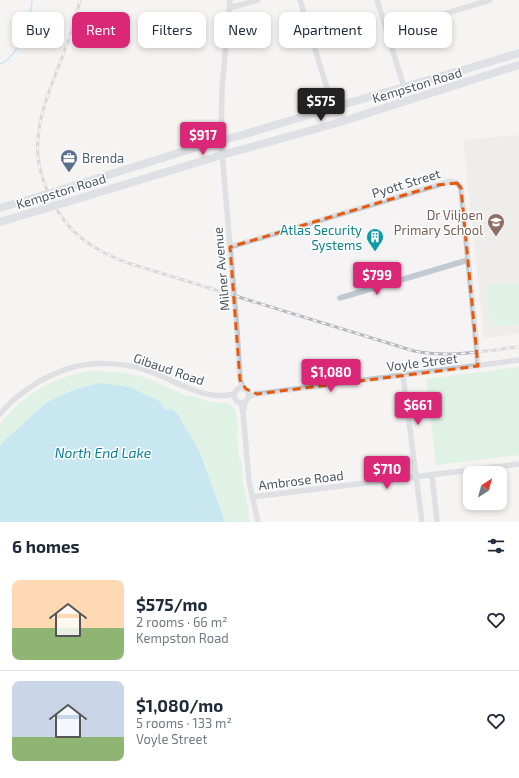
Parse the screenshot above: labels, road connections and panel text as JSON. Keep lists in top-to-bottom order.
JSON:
{
  "streets": {
    "main road": ["Kempston Road"],
    "street": [
      "Pyott Street",
      "Milner Avenue",
      "Voyle Street",
      "Gibaud Road",
      "Ambrose Road"
    ]
  },
  "crossings": [
    ["Kempston Road", "Milner Avenue"],
    ["Pyott Street", "Milner Avenue"],
    ["Pyott Street", "Voyle Street"],
    ["Milner Avenue", "Voyle Street"],
    ["Milner Avenue", "Gibaud Road"],
    ["Voyle Street", "Gibaud Road"]
  ],
  "water": ["North End Lake"],
  "places": {
    "office": ["Brenda"],
    "school or university": ["Dr Viljoen Primary School"],
    "building": ["Atlas Security Systems"]
  },
  "north": "top right",
  "page": {
    "chip": [
      "Buy",
      "Rent",
      "Filters",
      "New",
      "Apartment",
      "House"
    ],
    "price": [
      "$575",
      "$917",
      "$799",
      "$1,080",
      "$661",
      "$710"
    ],
    "heading": "6 homes",
    "list": [
      {
        "name": "$575/mo",
        "note": "2 rooms · 66 m² · Kempston Road"
      },
      {
        "name": "$1,080/mo",
        "note": "5 rooms · 133 m² · Voyle Street"
      }
    ]
  }
}
